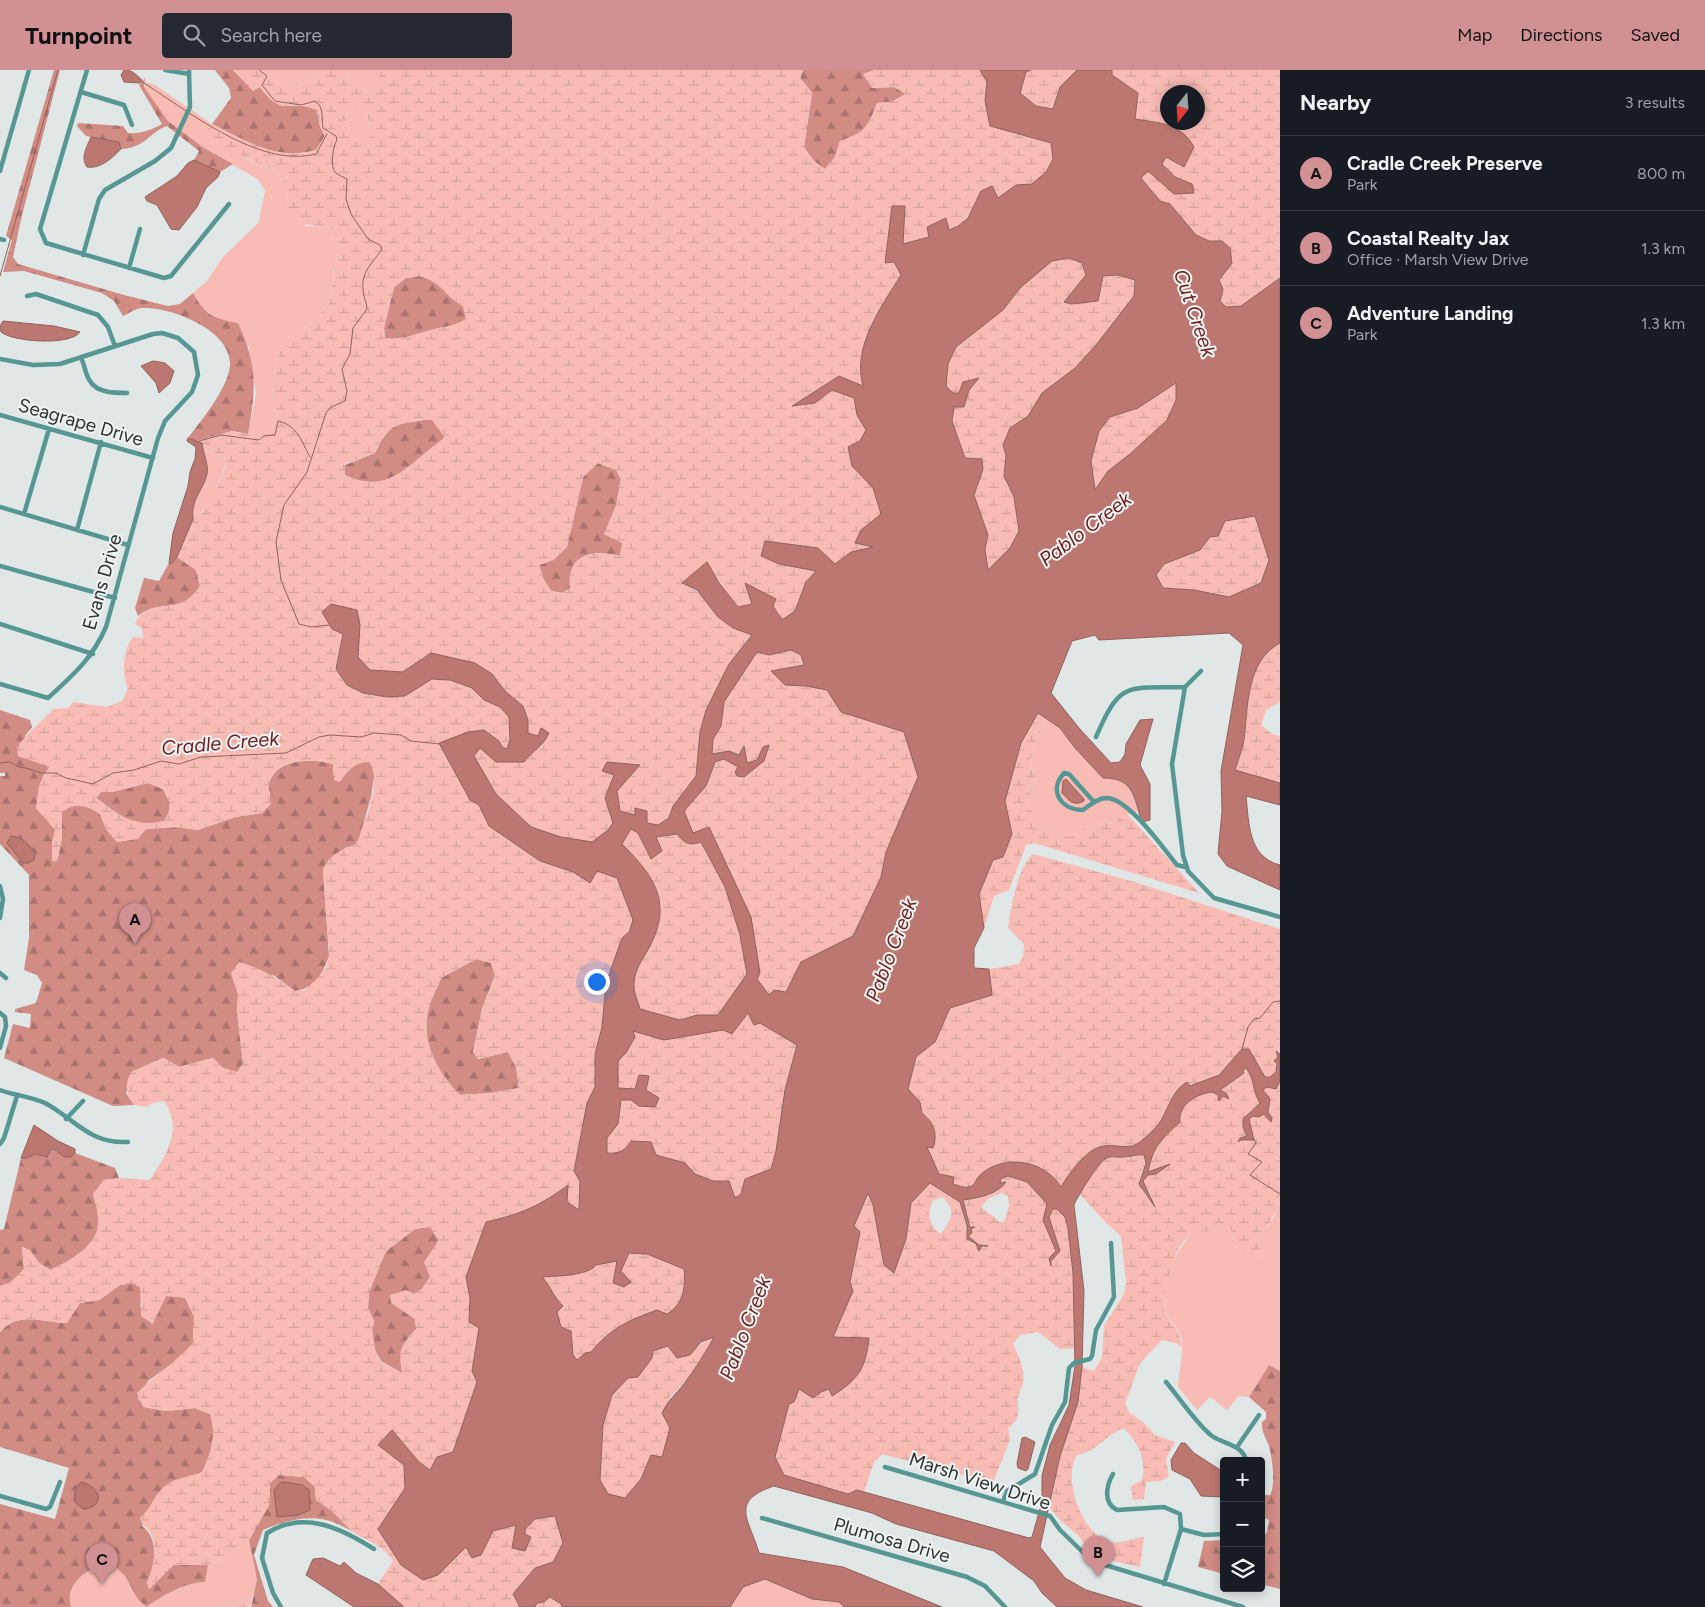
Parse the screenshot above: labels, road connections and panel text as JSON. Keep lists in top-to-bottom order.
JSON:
{
  "streets": {
    "street": [
      "Seagrape Drive",
      "Evans Drive",
      "Marsh View Drive",
      "Plumosa Drive"
    ]
  },
  "crossings": [
    ["Seagrape Drive", "Evans Drive"]
  ],
  "water": ["Cut Creek", "Pablo Creek", "Cradle Creek"],
  "north": "bottom",
  "page": {
    "header": "Turnpoint",
    "search": "Search here",
    "nav": ["Map", "Directions", "Saved"],
    "heading": ["Nearby", "3 results"],
    "list": [
      {
        "mark": "A",
        "name": "Cradle Creek Preserve",
        "note": "Park",
        "value": "800 m"
      },
      {
        "mark": "B",
        "name": "Coastal Realty Jax",
        "note": "Office · Marsh View Drive",
        "value": "1.3 km"
      },
      {
        "mark": "C",
        "name": "Adventure Landing",
        "note": "Park",
        "value": "1.3 km"
      }
    ],
    "pins": ["A", "B", "C"],
    "map_buttons": ["+", "−"]
  }
}
